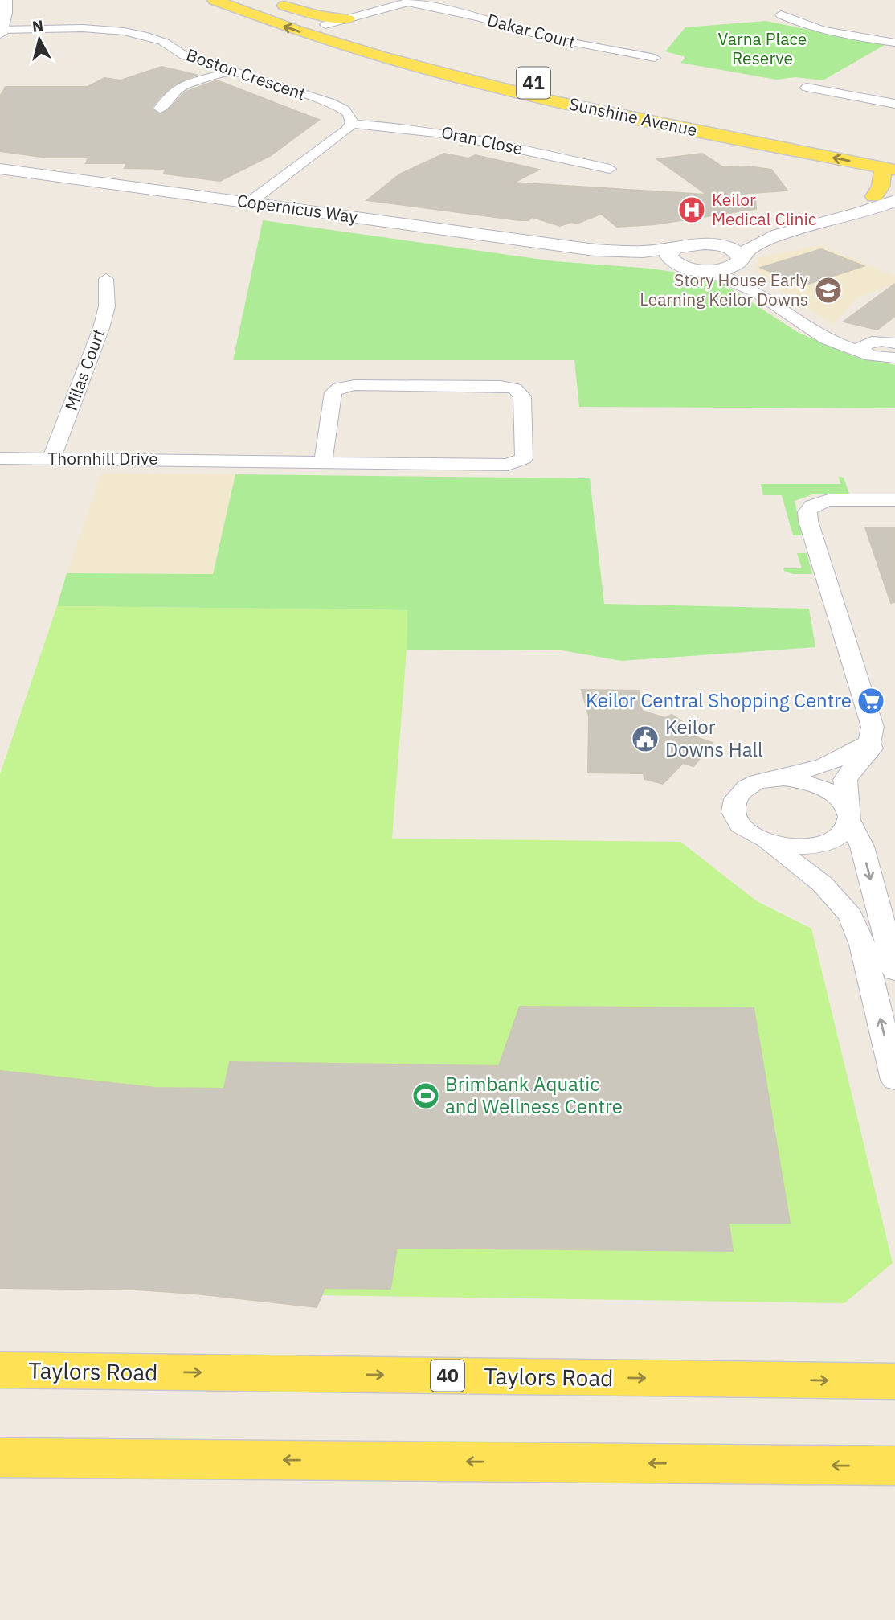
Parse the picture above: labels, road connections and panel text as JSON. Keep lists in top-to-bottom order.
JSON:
{
  "streets": {
    "main road": [
      "41",
      "Sunshine Avenue",
      "Taylors Road",
      "40"
    ],
    "street": [
      "Dakar Court",
      "Boston Crescent",
      "Oran Close",
      "Copernicus Way",
      "Milas Court",
      "Thornhill Drive"
    ]
  },
  "crossings": [
    ["Boston Crescent", "Oran Close"],
    ["Milas Court", "Thornhill Drive"]
  ],
  "parks": ["Varna Place Reserve"],
  "places": {
    "hospital": ["Keilor Medical Clinic"],
    "school or university": ["Story House Early Learning Keilor Downs"],
    "supermarket": ["Keilor Central Shopping Centre"],
    "public building": ["Keilor Downs Hall"],
    "sports": ["Brimbank Aquatic and Wellness Centre"]
  },
  "north": "top"
}
